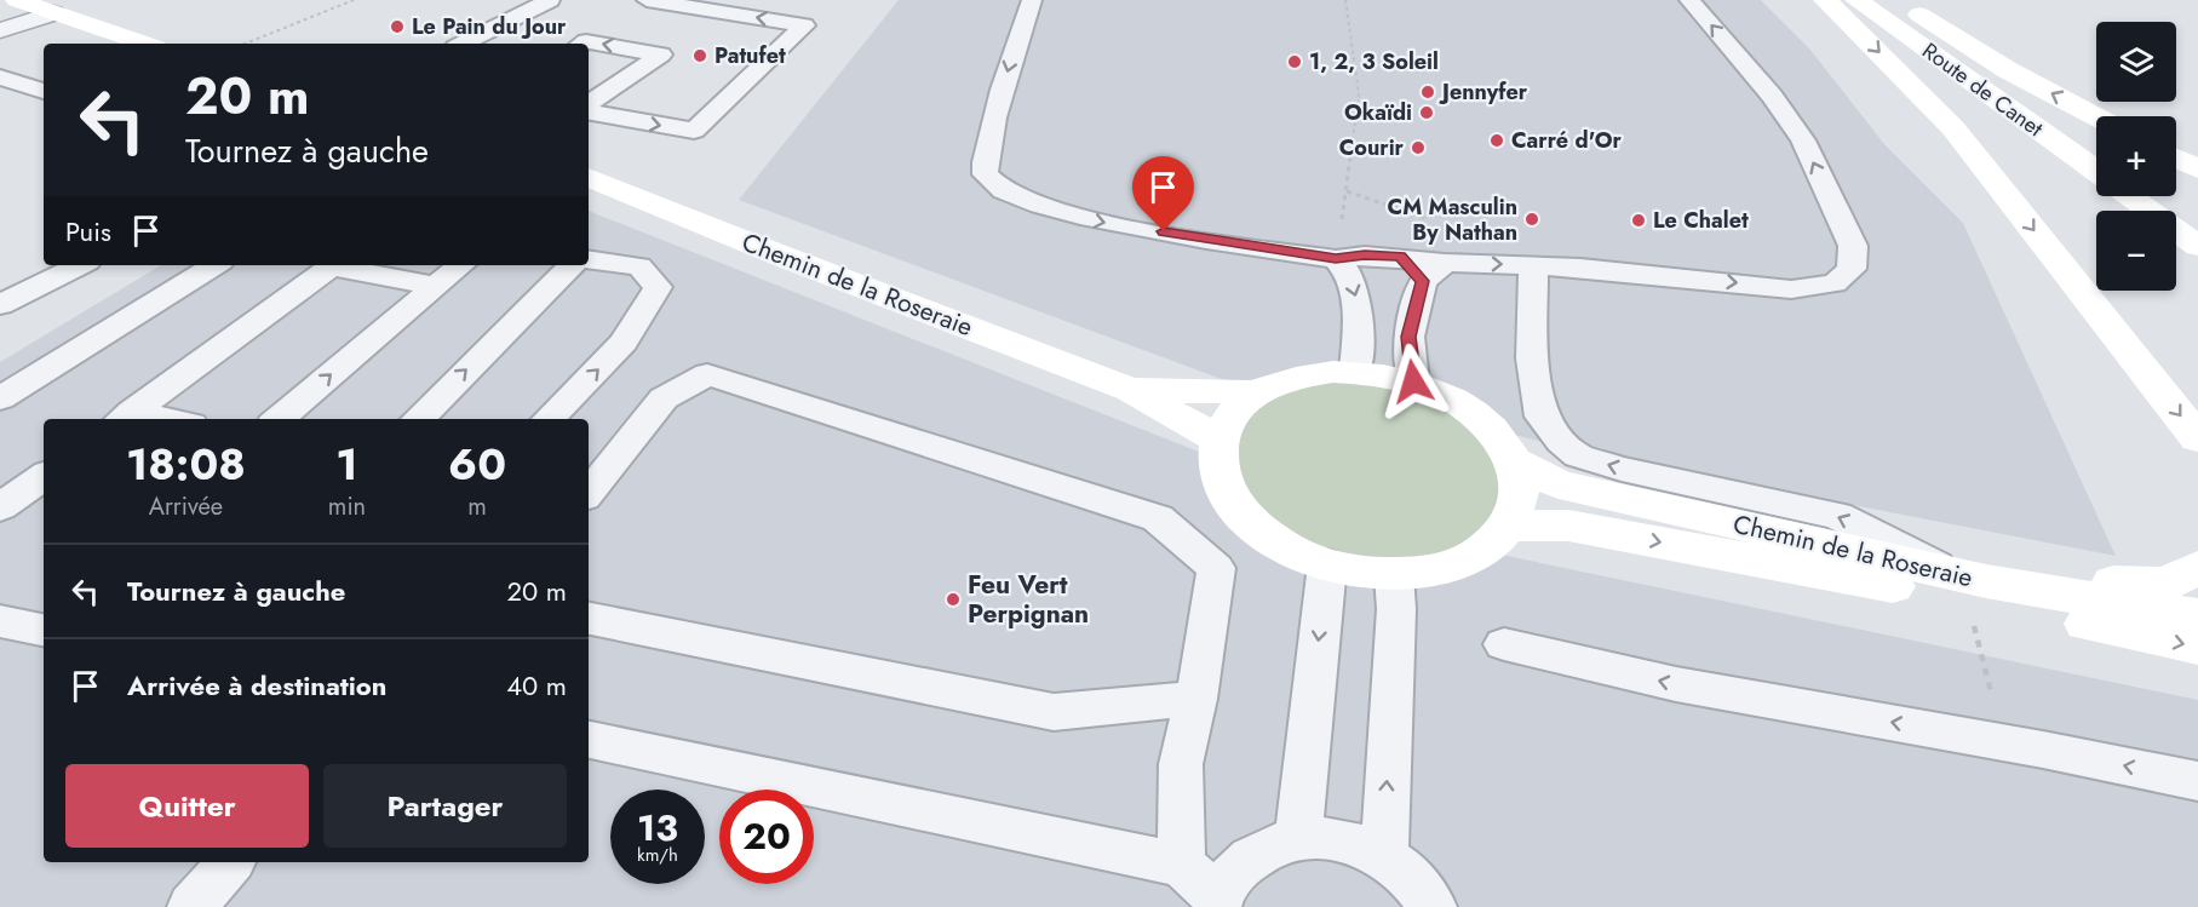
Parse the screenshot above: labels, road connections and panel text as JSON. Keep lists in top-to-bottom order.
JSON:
{
  "streets": {
    "street": ["Route de Canet", "Chemin de la Roseraie"]
  },
  "places": [
    "Le Pain du Jour",
    "Patufet",
    "1, 2, 3 Soleil",
    "Jennyfer",
    "Okaïdi",
    "Carré d'Or",
    "Courir",
    "CM Masculin By Nathan",
    "Le Chalet",
    "Feu Vert Perpignan"
  ],
  "page": {
    "map_buttons": ["+", "−"],
    "turn": ["20 m", "Tournez à gauche"],
    "then": "Puis",
    "eta": [
      "18:08",
      "Arrivée",
      "1",
      "min",
      "60",
      "m"
    ],
    "list": [
      {
        "name": "Tournez à gauche",
        "value": "20 m"
      },
      {
        "name": "Arrivée à destination",
        "value": "40 m"
      }
    ],
    "buttons": ["Quitter", "Partager"],
    "speed": "13 km/h",
    "limit": "20"
  }
}
